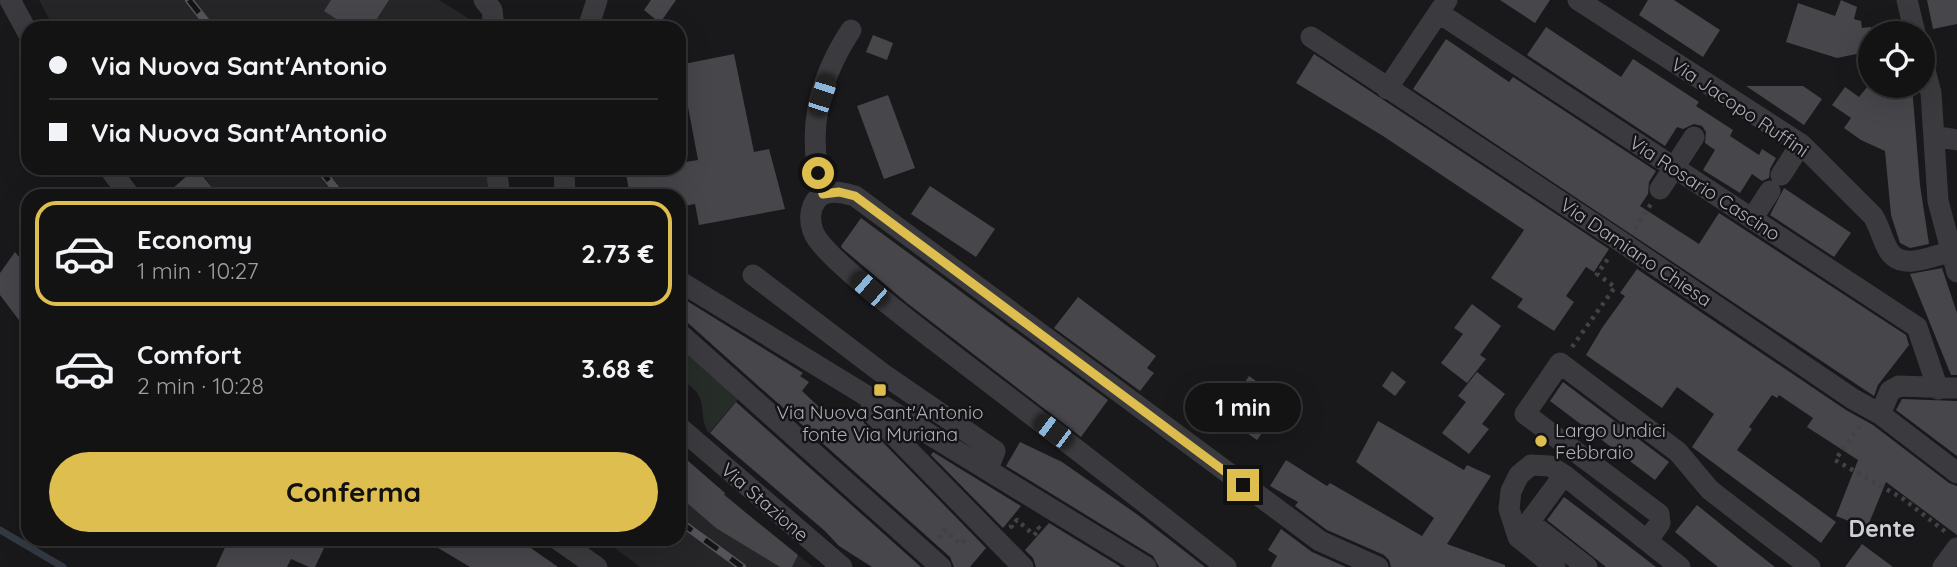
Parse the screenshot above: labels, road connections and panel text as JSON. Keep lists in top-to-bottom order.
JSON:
{
  "streets": {
    "street": [
      "Via Jacopo Ruffini",
      "Via Rosario Cascino",
      "Via Damiano Chiesa",
      "Via Stazione"
    ]
  },
  "districts": ["Dente"],
  "places": {
    "transit": ["Via Nuova Sant'Antonio fonte Via Muriana"],
    "other": ["Largo Undici Febbraio"]
  },
  "page": {
    "banner": ["Via Nuova Sant'Antonio", "Via Nuova Sant'Antonio"],
    "list": [
      {
        "name": "Economy",
        "note": "1 min · 10:27",
        "value": "2.73 €"
      },
      {
        "name": "Comfort",
        "note": "2 min · 10:28",
        "value": "3.68 €"
      }
    ],
    "bubble": "1 min",
    "buttons": "Conferma"
  }
}
